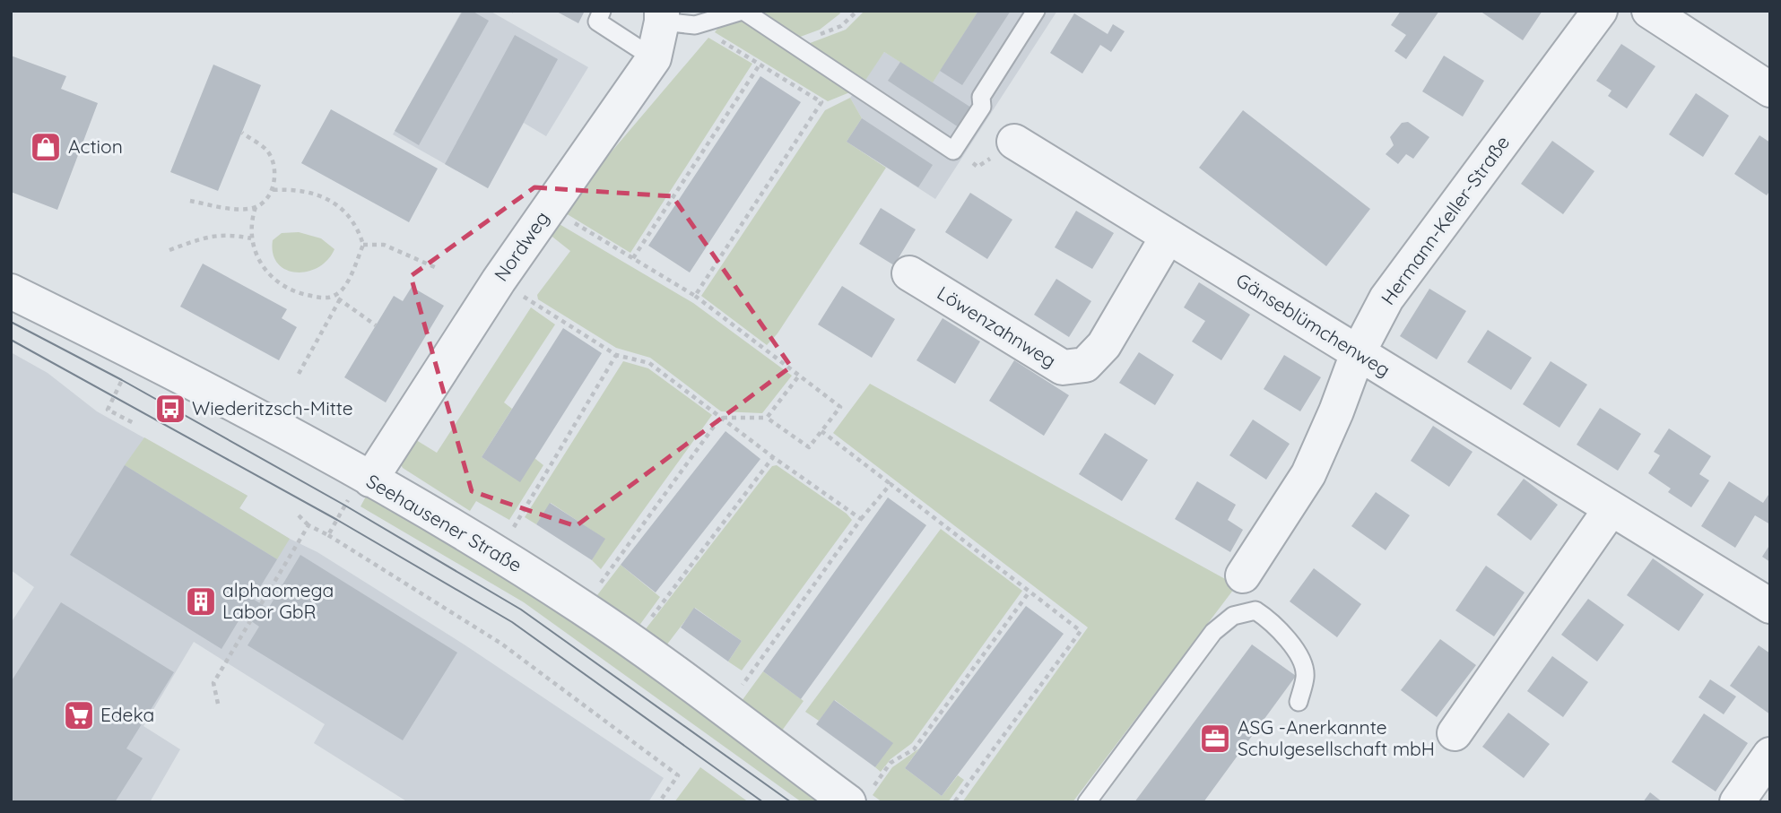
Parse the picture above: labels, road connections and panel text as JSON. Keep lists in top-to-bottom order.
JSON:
{
  "streets": {
    "street": [
      "Hermann-Keller-Straße",
      "Nordweg",
      "Gänseblümchenweg",
      "Löwenzahnweg",
      "Seehausener Straße"
    ]
  },
  "crossings": [
    ["Hermann-Keller-Straße", "Gänseblümchenweg"],
    ["Nordweg", "Seehausener Straße"],
    ["Gänseblümchenweg", "Löwenzahnweg"]
  ],
  "places": {
    "shop": ["Action"],
    "bus stop": ["Wiederitzsch-Mitte"],
    "building": ["alphaomega Labor GbR"],
    "supermarket": ["Edeka"],
    "office": ["ASG -Anerkannte Schulgesellschaft mbH"]
  }
}
